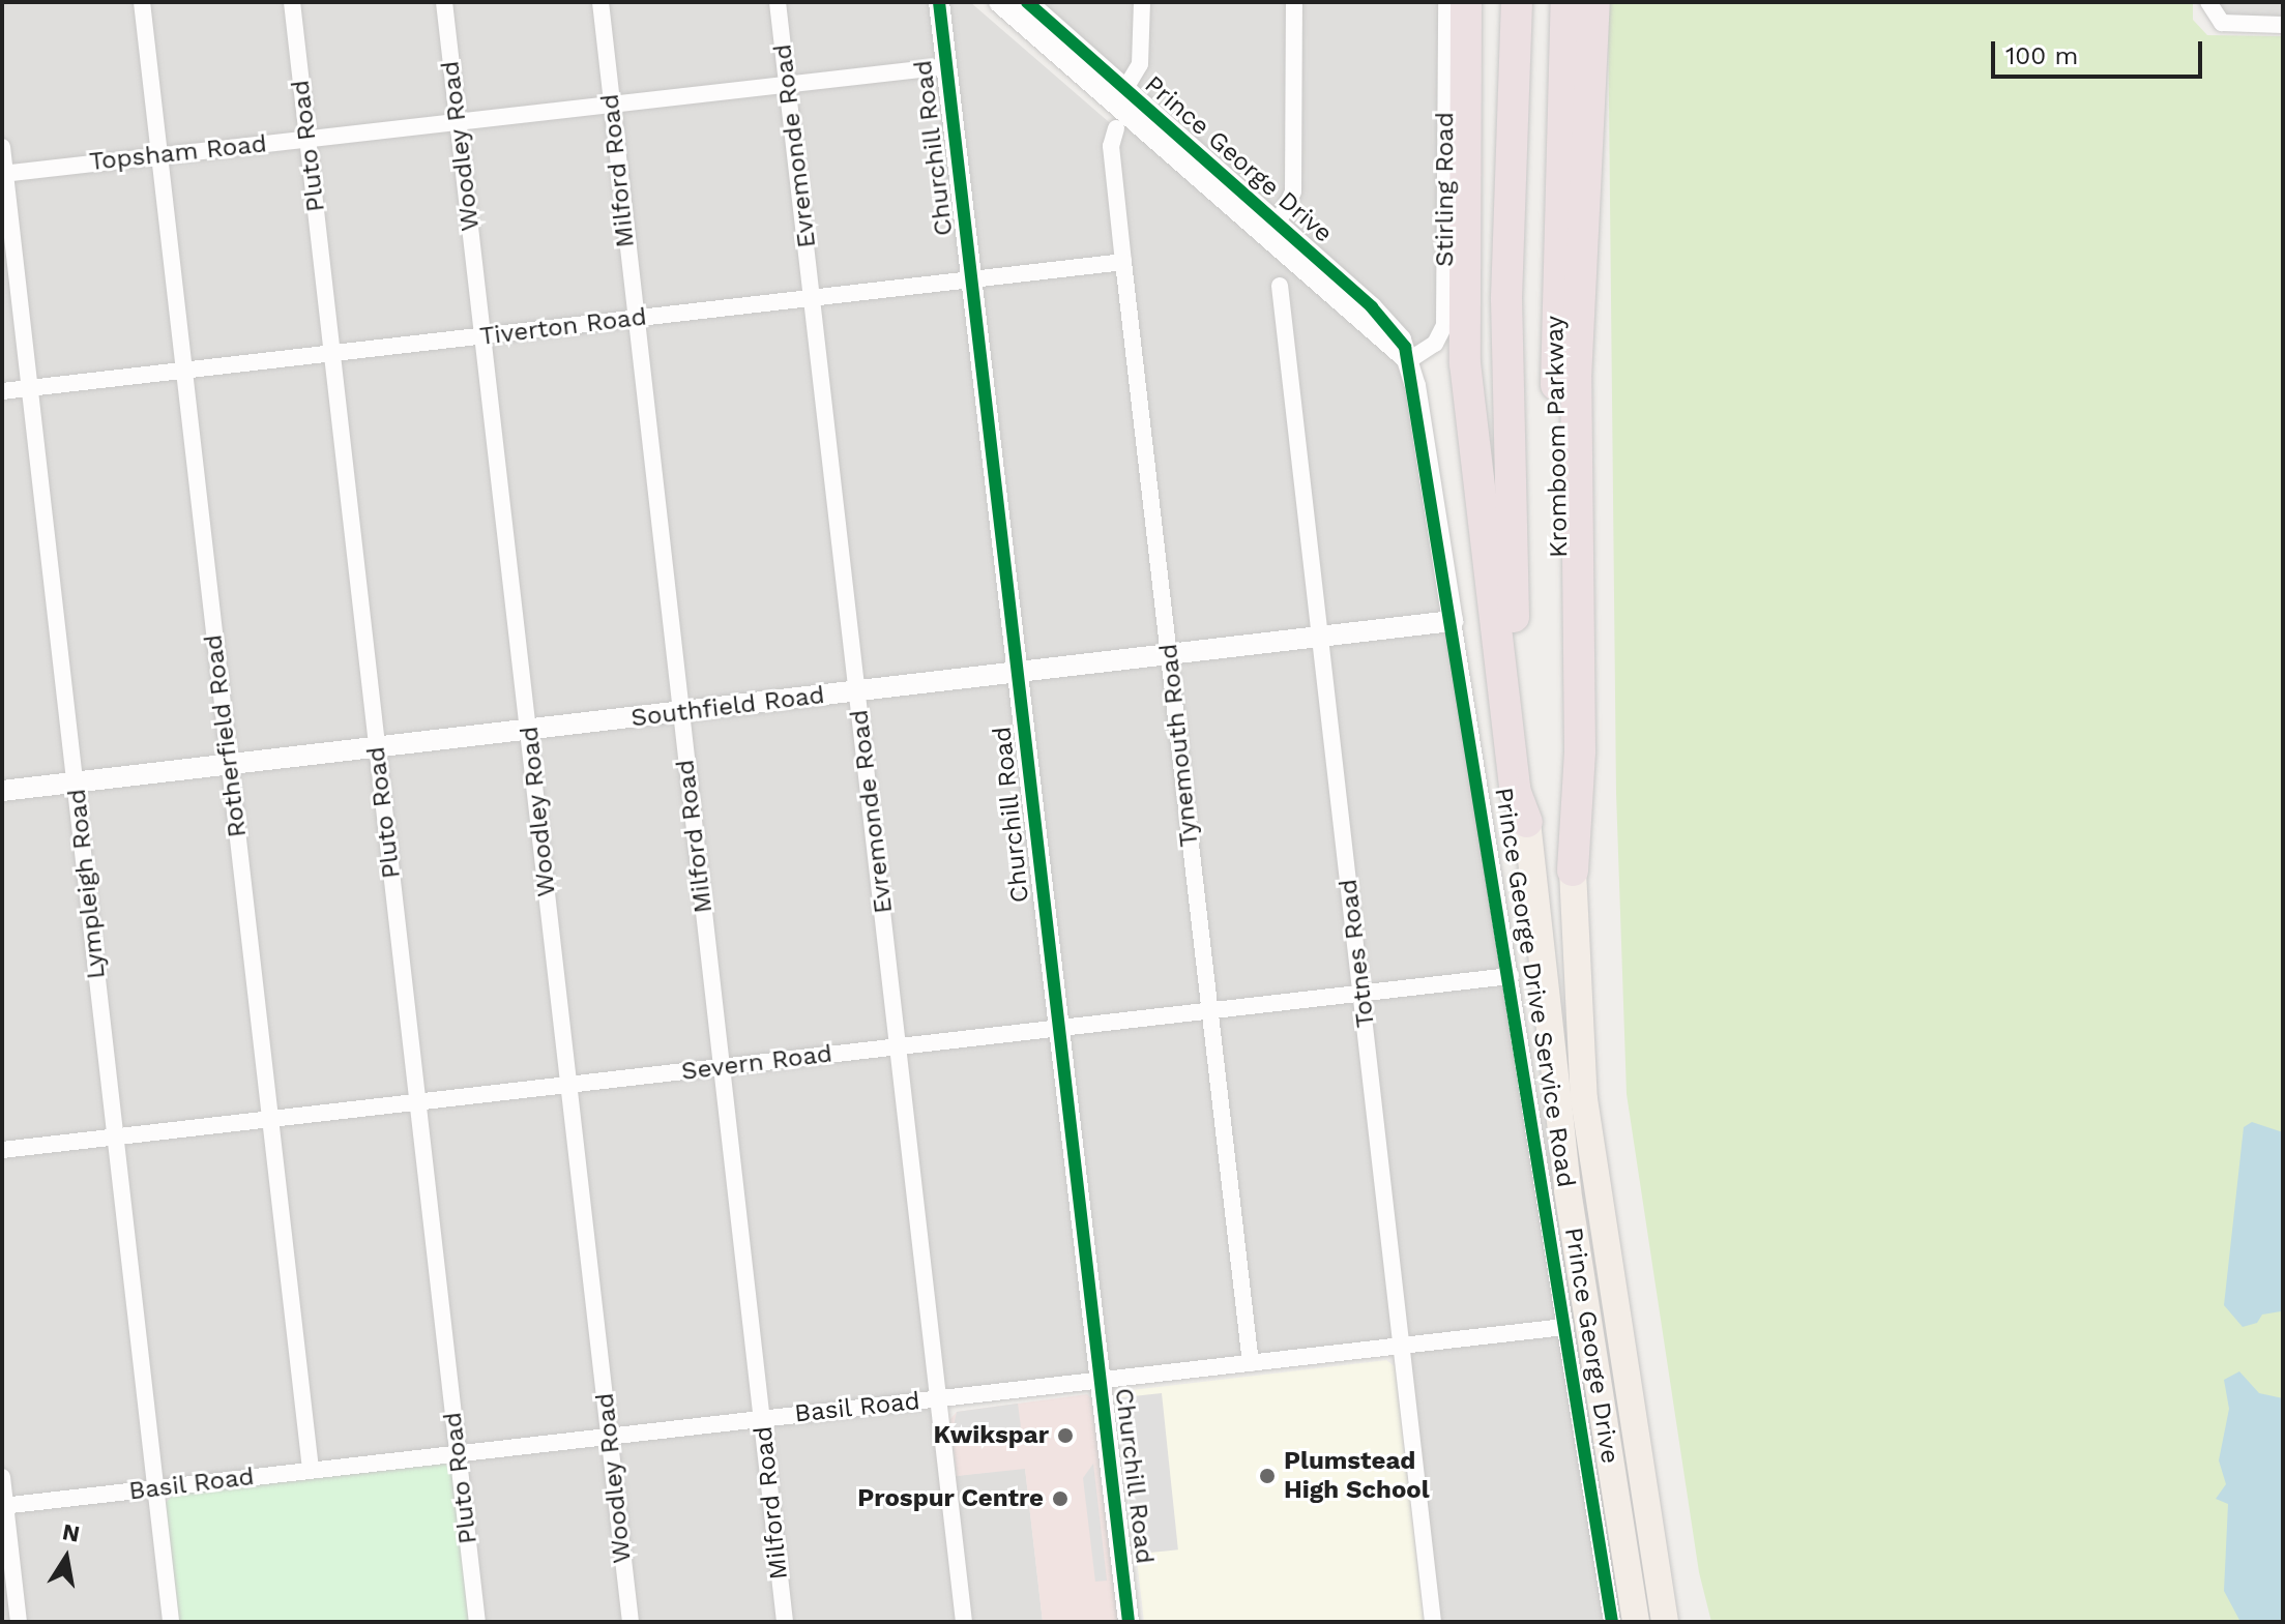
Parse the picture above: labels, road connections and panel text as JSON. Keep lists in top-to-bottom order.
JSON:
{
  "streets": {
    "highway": ["Kromboom Parkway"],
    "main road": ["Prince George Drive"],
    "street": [
      "Pluto Road",
      "Woodley Road",
      "Evremonde Road",
      "Churchill Road",
      "Topsham Road",
      "Milford Road",
      "Stirling Road",
      "Tiverton Road",
      "Southfield Road",
      "Rotherfield Road",
      "Tynemouth Road",
      "Lympleigh Road",
      "Totnes Road",
      "Prince George Drive Service Road",
      "Severn Road",
      "Basil Road"
    ]
  },
  "crossings": [
    ["Pluto Road", "Topsham Road"],
    ["Pluto Road", "Tiverton Road"],
    ["Pluto Road", "Southfield Road"],
    ["Pluto Road", "Severn Road"],
    ["Pluto Road", "Basil Road"],
    ["Woodley Road", "Topsham Road"],
    ["Woodley Road", "Tiverton Road"],
    ["Woodley Road", "Southfield Road"],
    ["Woodley Road", "Severn Road"],
    ["Woodley Road", "Basil Road"],
    ["Evremonde Road", "Topsham Road"],
    ["Evremonde Road", "Tiverton Road"],
    ["Evremonde Road", "Southfield Road"],
    ["Evremonde Road", "Severn Road"],
    ["Evremonde Road", "Basil Road"],
    ["Churchill Road", "Topsham Road"],
    ["Churchill Road", "Tiverton Road"],
    ["Churchill Road", "Southfield Road"],
    ["Churchill Road", "Severn Road"],
    ["Churchill Road", "Basil Road"],
    ["Topsham Road", "Milford Road"],
    ["Topsham Road", "Rotherfield Road"],
    ["Topsham Road", "Lympleigh Road"],
    ["Prince George Drive", "Stirling Road"],
    ["Prince George Drive", "Kromboom Parkway"],
    ["Prince George Drive", "Prince George Drive Service Road"],
    ["Milford Road", "Tiverton Road"],
    ["Milford Road", "Southfield Road"],
    ["Milford Road", "Severn Road"],
    ["Milford Road", "Basil Road"],
    ["Stirling Road", "Prince George Drive Service Road"],
    ["Tiverton Road", "Rotherfield Road"],
    ["Tiverton Road", "Tynemouth Road"],
    ["Tiverton Road", "Lympleigh Road"],
    ["Southfield Road", "Rotherfield Road"],
    ["Southfield Road", "Tynemouth Road"],
    ["Southfield Road", "Lympleigh Road"],
    ["Southfield Road", "Totnes Road"],
    ["Southfield Road", "Prince George Drive Service Road"],
    ["Rotherfield Road", "Severn Road"],
    ["Rotherfield Road", "Basil Road"],
    ["Tynemouth Road", "Severn Road"],
    ["Tynemouth Road", "Basil Road"],
    ["Lympleigh Road", "Severn Road"],
    ["Lympleigh Road", "Basil Road"],
    ["Totnes Road", "Severn Road"],
    ["Totnes Road", "Basil Road"],
    ["Prince George Drive Service Road", "Severn Road"],
    ["Prince George Drive Service Road", "Basil Road"]
  ],
  "places": ["Kwikspar", "Plumstead High School", "Prospur Centre"],
  "scale_bar": "100 m",
  "north": "top"
}
